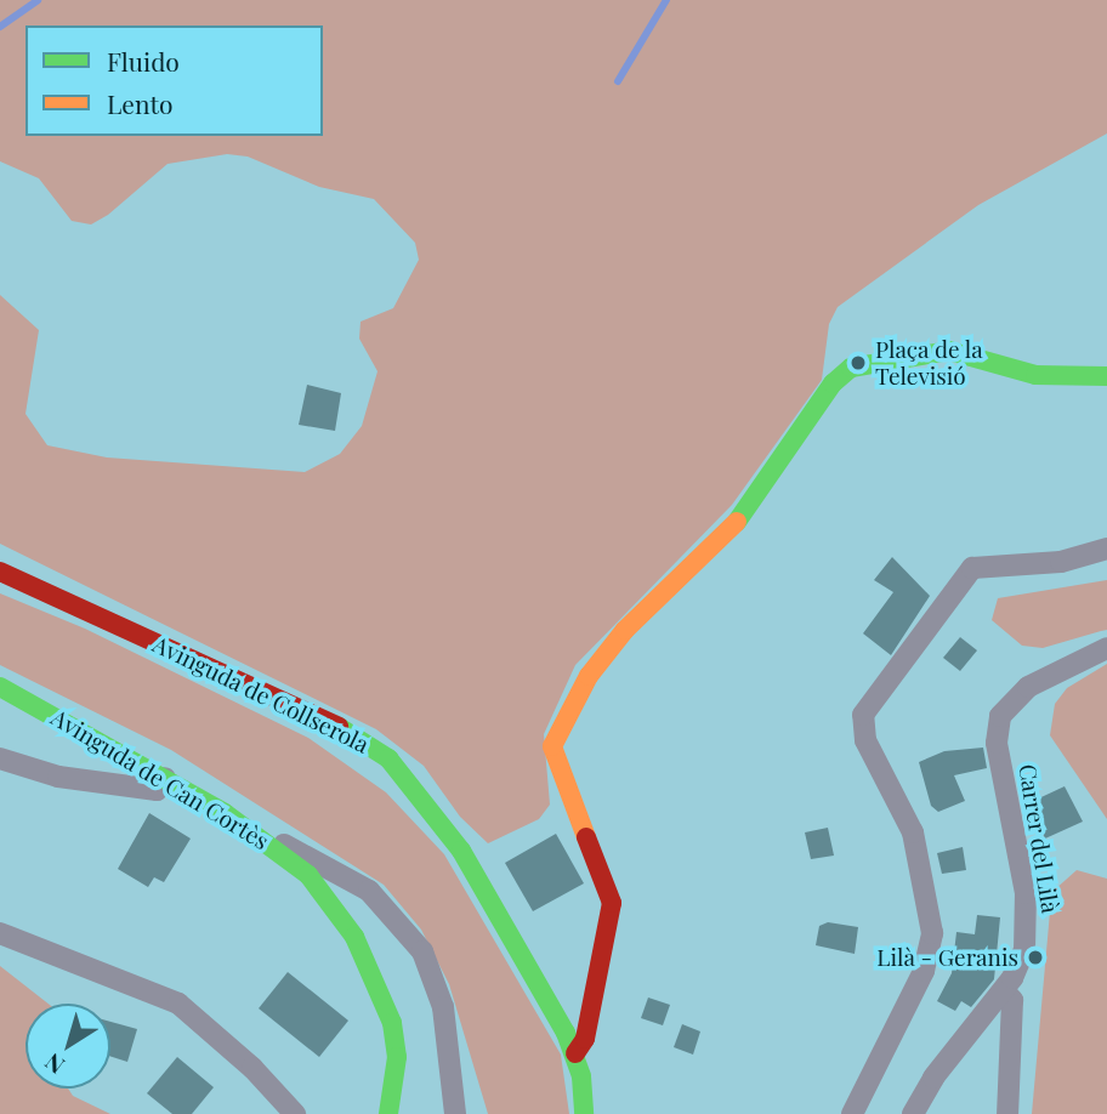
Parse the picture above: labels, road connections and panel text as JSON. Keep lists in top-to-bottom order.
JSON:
{
  "streets": {
    "street": ["Avinguda de Collserola", "Avinguda de Can Cortès", "Carrer del Lilà"]
  },
  "places": ["Plaça de la Televisió", "Lilà - Geranis"],
  "legend": ["Fluido", "Lento"],
  "north": "bottom left"
}
